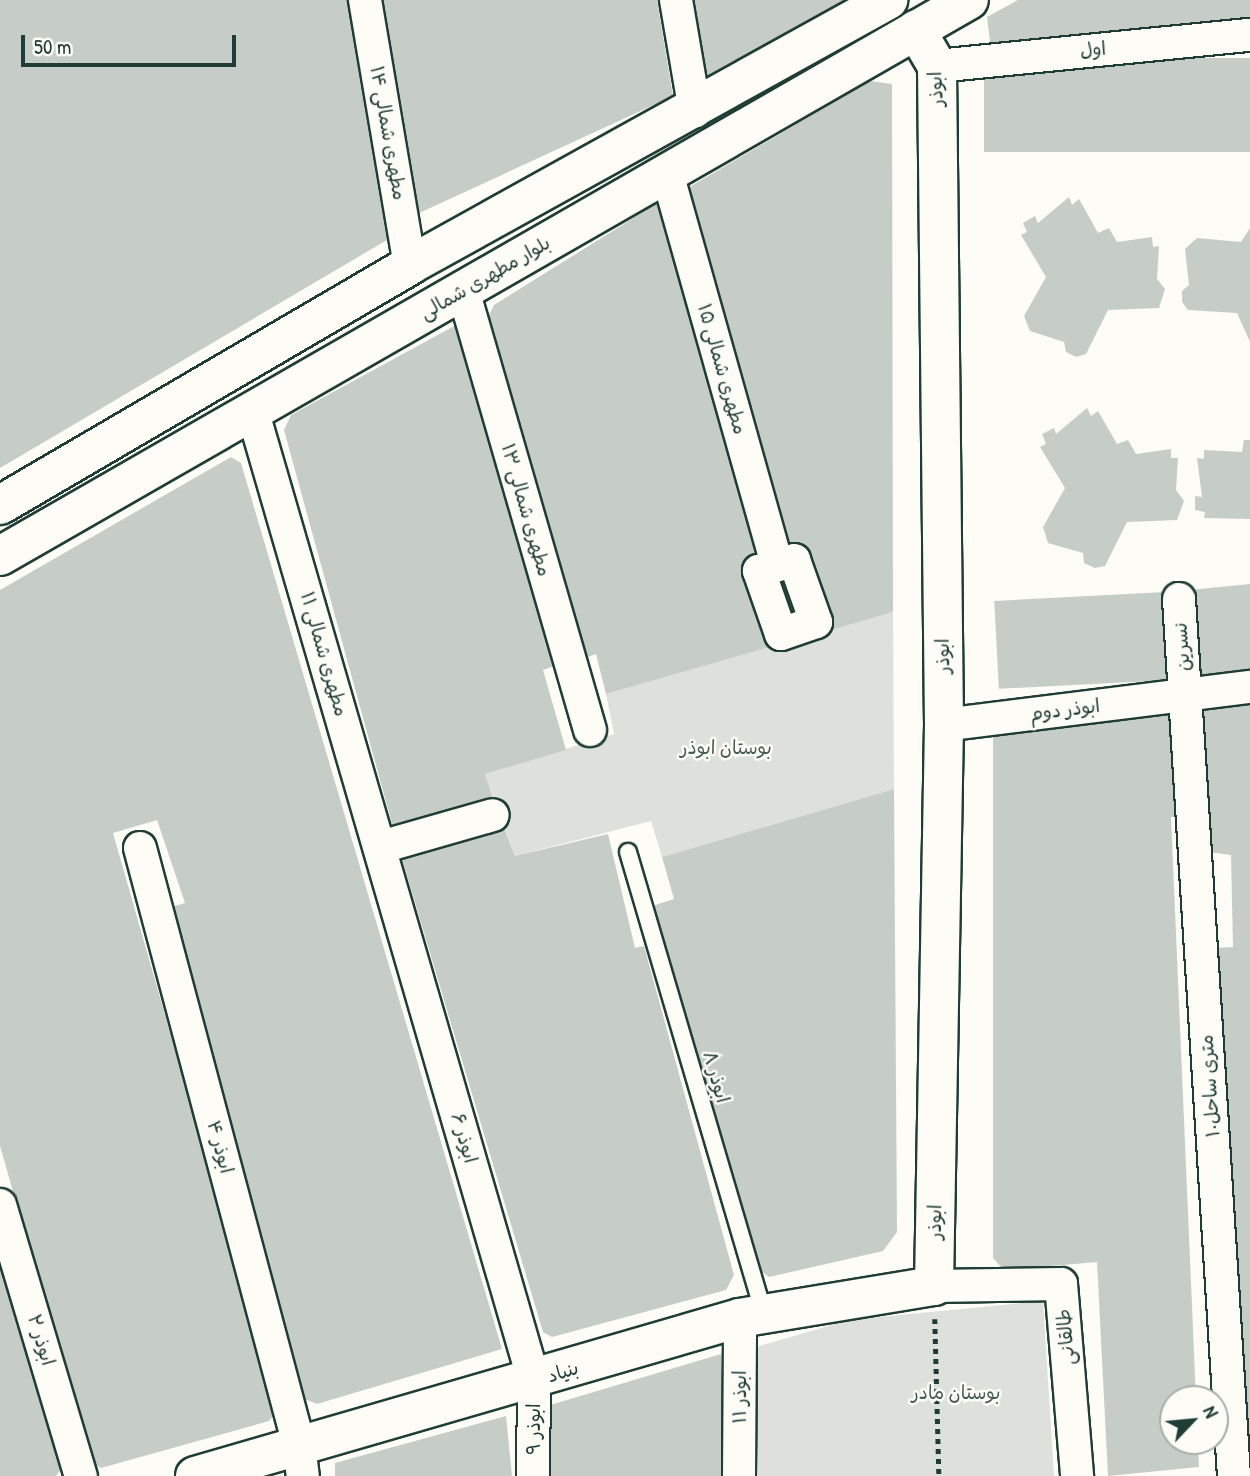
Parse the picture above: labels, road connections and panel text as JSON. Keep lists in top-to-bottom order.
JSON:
{
  "streets": {
    "street": [
      "اول",
      "ابوذر",
      "مطهری شمالی ۱۴",
      "بلوار مطهری شمالی",
      "مطهری شمالی ۱۵",
      "مطهری شمالی ۱۳",
      "نسرین",
      "مطهری شمالی ۱۱",
      "ابوذر دوم",
      "۱۰متری ساحل",
      "ابوذر ۶",
      "ابوذر ۴",
      "طالقانی",
      "ابوذر ۲",
      "بنیاد",
      "ابوذر ۱۱",
      "ابوذر ۹"
    ],
    "lane": ["ابوذر ۸"]
  },
  "crossings": [
    ["اول", "ابوذر"],
    ["ابوذر", "بلوار مطهری شمالی"],
    ["ابوذر", "ابوذر دوم"],
    ["ابوذر", "طالقانی"],
    ["ابوذر", "بنیاد"],
    ["بلوار مطهری شمالی", "مطهری شمالی ۱۵"],
    ["بلوار مطهری شمالی", "مطهری شمالی ۱۳"],
    ["بلوار مطهری شمالی", "مطهری شمالی ۱۱"],
    ["نسرین", "ابوذر دوم"],
    ["نسرین", "۱۰متری ساحل"],
    ["مطهری شمالی ۱۱", "ابوذر ۶"],
    ["ابوذر دوم", "۱۰متری ساحل"],
    ["ابوذر ۸", "بنیاد"],
    ["ابوذر ۸", "ابوذر ۱۱"],
    ["ابوذر ۶", "بنیاد"],
    ["ابوذر ۶", "ابوذر ۹"],
    ["ابوذر ۴", "بنیاد"],
    ["طالقانی", "بنیاد"],
    ["بنیاد", "ابوذر ۱۱"],
    ["بنیاد", "ابوذر ۹"]
  ],
  "parks": ["بوستان ابوذر", "بوستان مادر"],
  "scale_bar": "50 m",
  "north": "top right"
}
